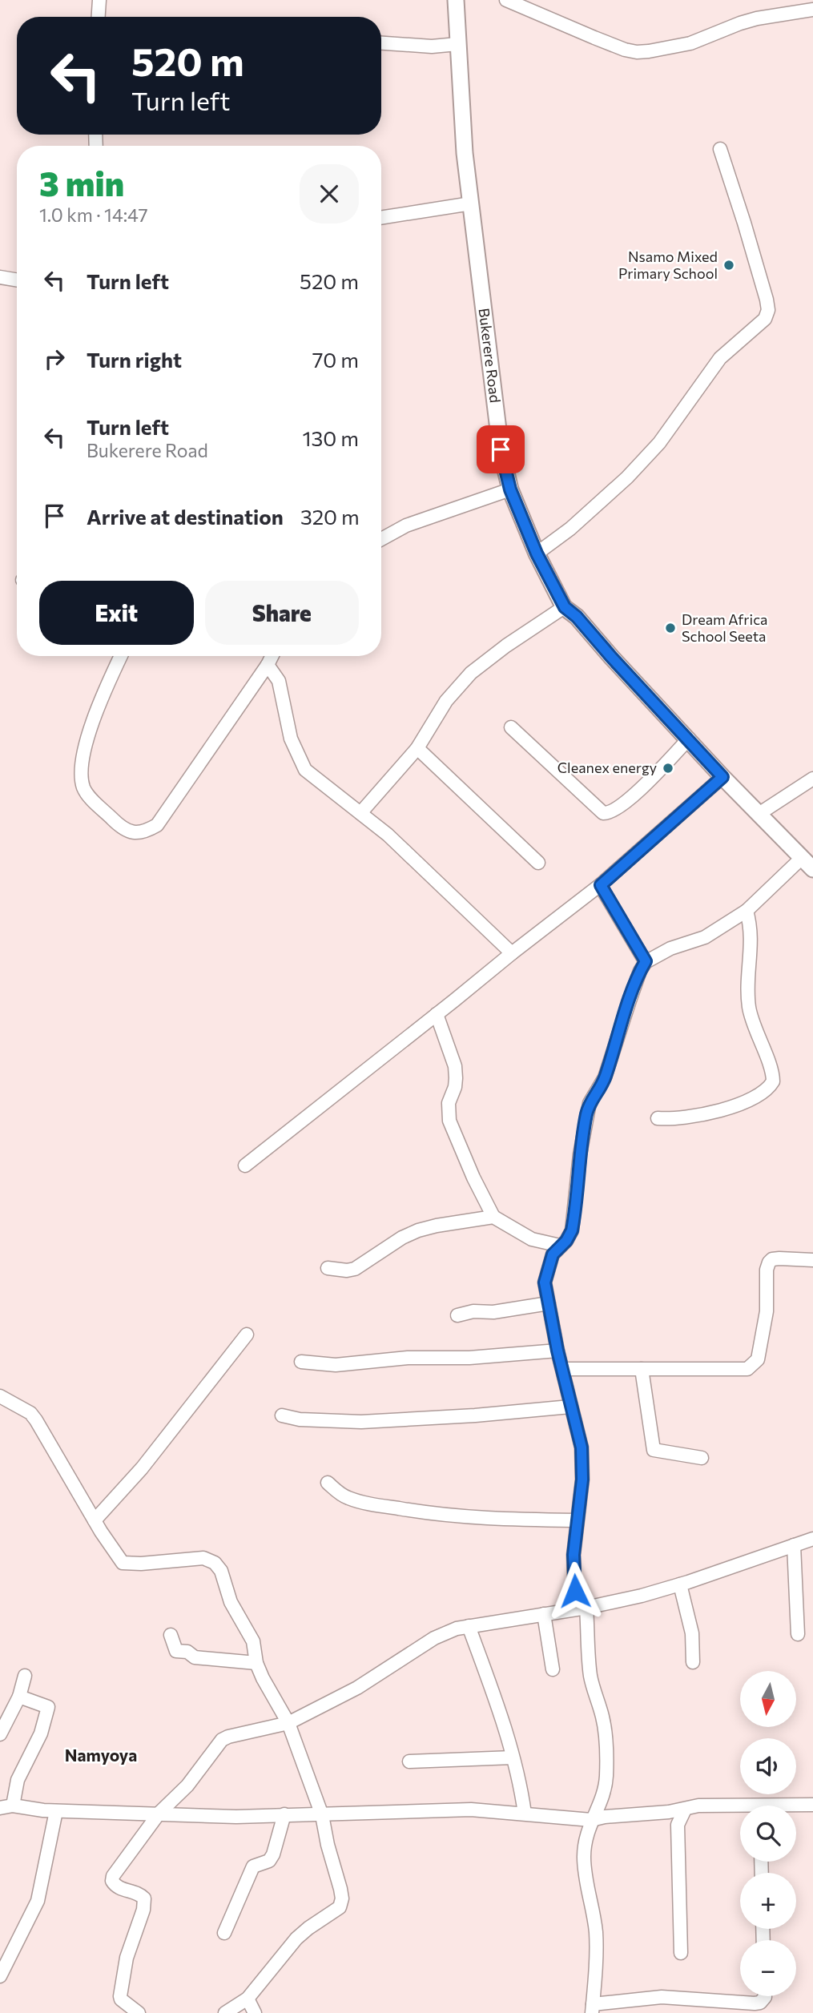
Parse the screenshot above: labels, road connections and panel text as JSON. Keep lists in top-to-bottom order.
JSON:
{
  "streets": {
    "main road": ["Bukerere Road"]
  },
  "districts": ["Namyoya"],
  "places": ["Nsamo Mixed Primary School", "Dream Africa School Seeta", "Cleanex energy"],
  "north": "bottom",
  "page": {
    "turn": ["520 m", "Turn left"],
    "heading": ["3 min", "1.0 km · 14:47"],
    "list": [
      {
        "name": "Turn left",
        "value": "520 m"
      },
      {
        "name": "Turn right",
        "value": "70 m"
      },
      {
        "name": "Turn left",
        "note": "Bukerere Road",
        "value": "130 m"
      },
      {
        "name": "Arrive at destination",
        "value": "320 m"
      }
    ],
    "buttons": ["Exit", "Share"],
    "map_buttons": ["+", "−"]
  }
}
